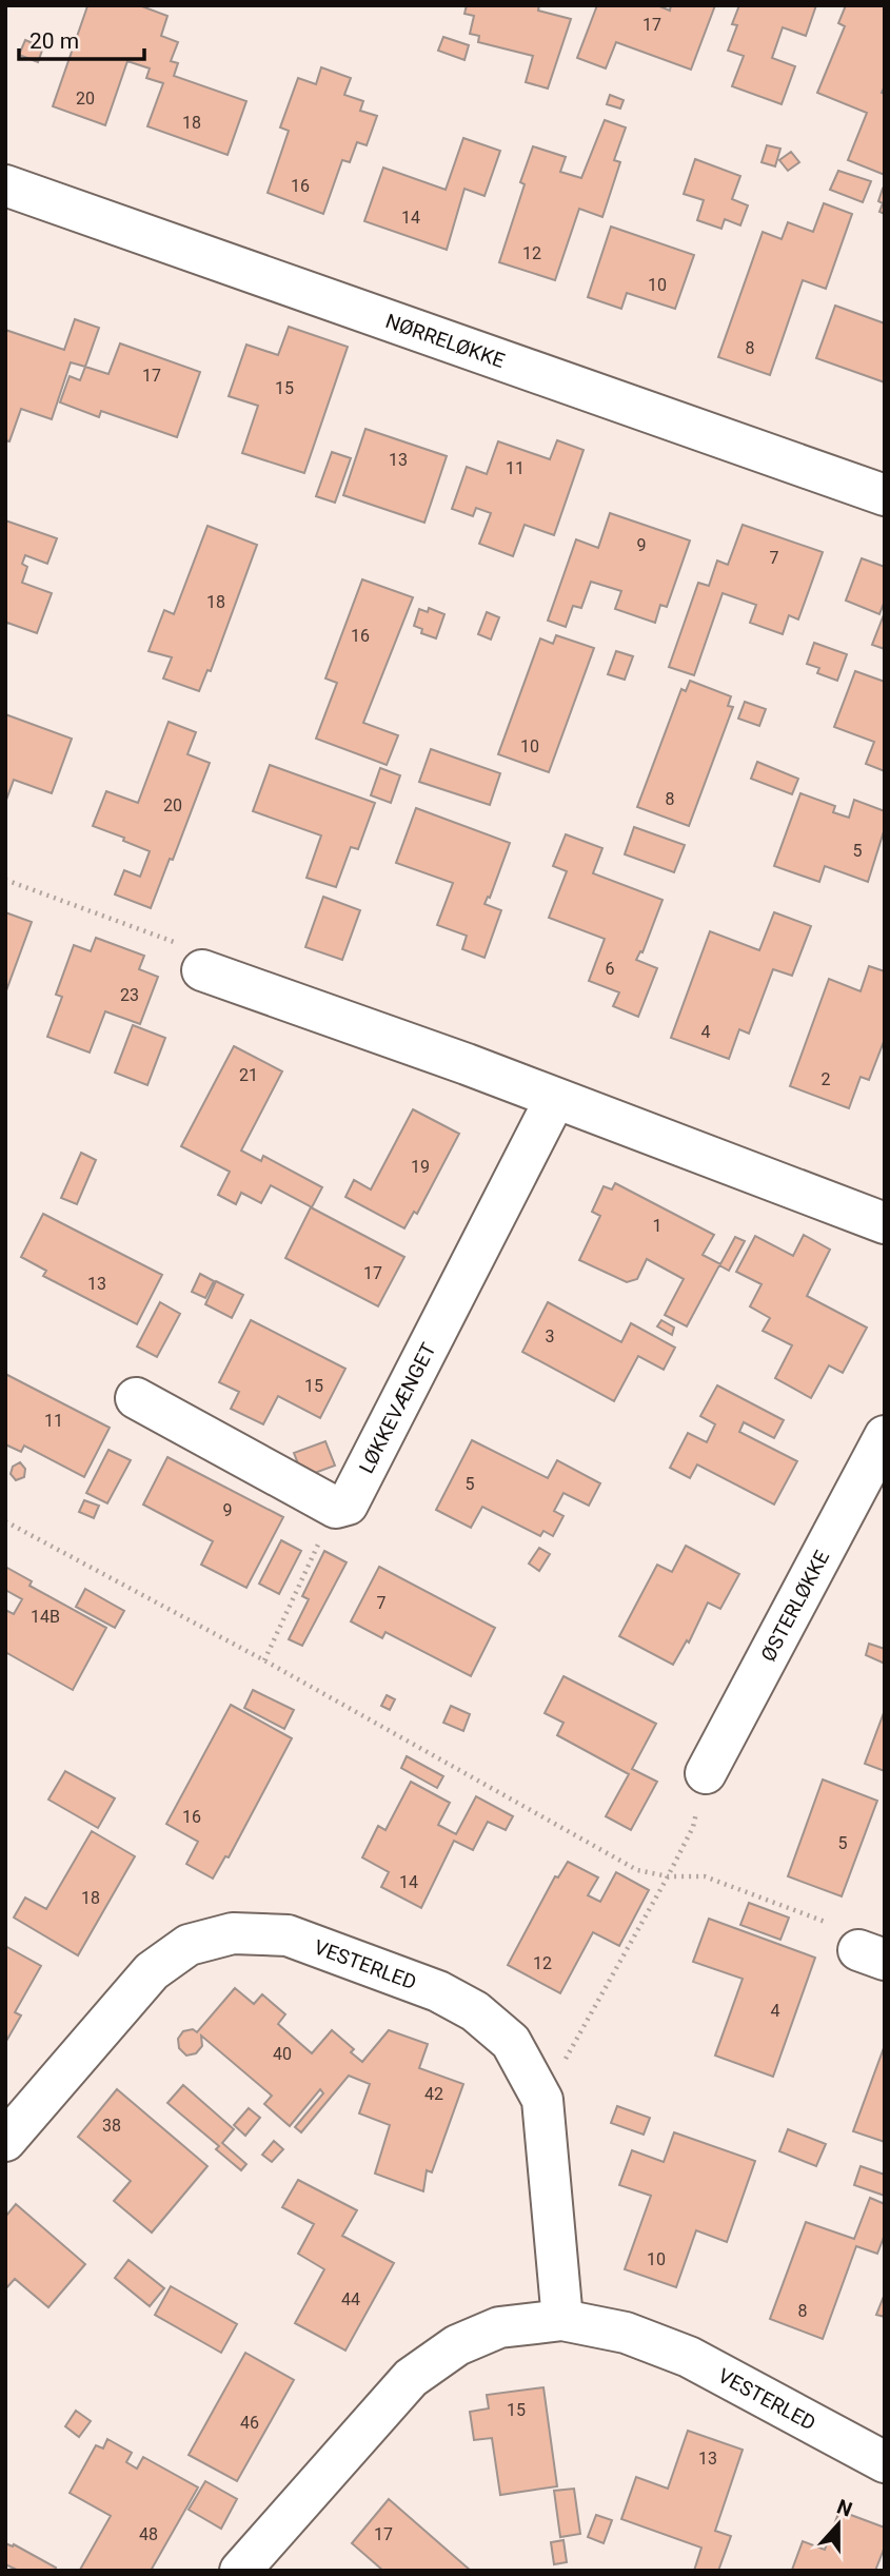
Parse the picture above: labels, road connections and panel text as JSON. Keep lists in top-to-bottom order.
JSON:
{
  "streets": {
    "street": [
      "NØRRELØKKE",
      "LØKKEVÆNGET",
      "ØSTERLØKKE",
      "VESTERLED"
    ]
  },
  "house_numbers": [
    "17",
    "20",
    "18",
    "16",
    "14",
    "12",
    "10",
    "8",
    "17",
    "15",
    "13",
    "11",
    "9",
    "7",
    "18",
    "16",
    "10",
    "8",
    "20",
    "5",
    "6",
    "23",
    "4",
    "21",
    "2",
    "19",
    "1",
    "17",
    "13",
    "3",
    "15",
    "11",
    "5",
    "9",
    "7",
    "14B",
    "16",
    "5",
    "14",
    "18",
    "12",
    "4",
    "40",
    "42",
    "38",
    "10",
    "44",
    "8",
    "15",
    "46",
    "13",
    "48",
    "17"
  ],
  "scale_bar": "20 m",
  "north": "top"
}
